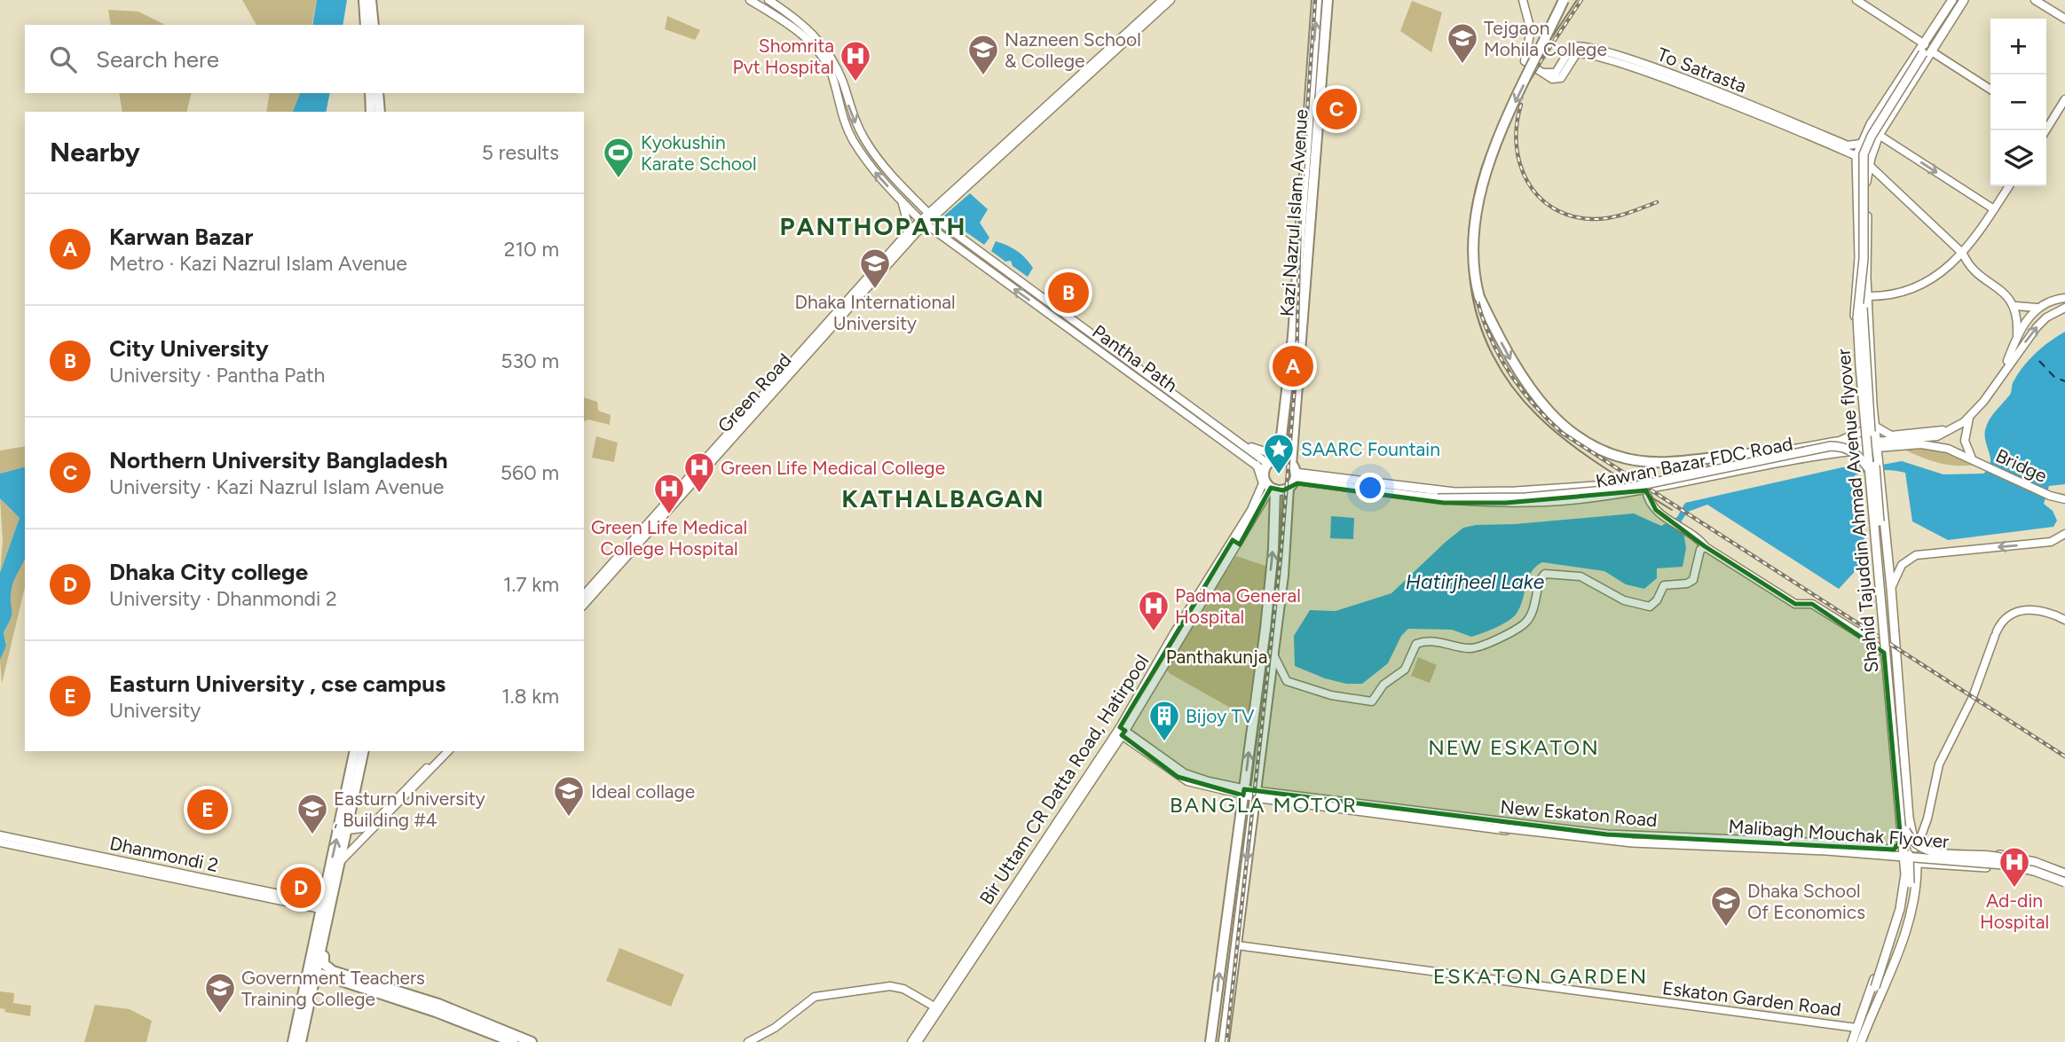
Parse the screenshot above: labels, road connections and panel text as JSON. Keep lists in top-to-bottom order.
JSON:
{
  "streets": {
    "highway": ["Kazi Nazrul Islam Avenue"],
    "main road": [
      "To Satrasta",
      "Pantha Path",
      "Green Road",
      "Kawran Bazar FDC Road",
      "Bridge",
      "Shahid Tajuddin Ahmad Avenue flyover",
      "Bir Uttam CR Datta Road, Hatirpool",
      "New Eskaton Road",
      "Malibagh Mouchak Flyover",
      "Dhanmondi 2",
      "Eskaton Garden Road"
    ]
  },
  "crossings": [
    ["Kazi Nazrul Islam Avenue", "Kawran Bazar FDC Road"],
    ["Pantha Path", "Green Road"],
    ["Pantha Path", "Bir Uttam CR Datta Road, Hatirpool"],
    ["Kawran Bazar FDC Road", "Bridge"],
    ["New Eskaton Road", "Malibagh Mouchak Flyover"]
  ],
  "districts": [
    "PANTHOPATH",
    "KATHALBAGAN",
    "NEW ESKATON",
    "BANGLA MOTOR",
    "ESKATON GARDEN"
  ],
  "water": ["Hatirjheel Lake"],
  "parks": ["Panthakunja"],
  "places": {
    "school or university": [
      "Tejgaon Mohila College",
      "Nazneen School & College",
      "Dhaka International University",
      "Ideal collage",
      "Easturn University , Building #4",
      "Dhaka School Of Economics",
      "Government Teachers Training College"
    ],
    "hospital": [
      "Shomrita Pvt Hospital",
      "Green Life Medical College",
      "Green Life Medical College Hospital",
      "Padma General Hospital",
      "Ad-din Hospital"
    ],
    "sports": ["Kyokushin Karate School"],
    "place": ["SAARC Fountain"],
    "building": ["Bijoy TV"]
  },
  "page": {
    "map_buttons": ["+", "−"],
    "search": "Search here",
    "pins": [
      "C",
      "B",
      "A",
      "E",
      "D"
    ],
    "heading": ["Nearby", "5 results"],
    "list": [
      {
        "mark": "A",
        "name": "Karwan Bazar",
        "note": "Metro · Kazi Nazrul Islam Avenue",
        "value": "210 m"
      },
      {
        "mark": "B",
        "name": "City University",
        "note": "University · Pantha Path",
        "value": "530 m"
      },
      {
        "mark": "C",
        "name": "Northern University Bangladesh",
        "note": "University · Kazi Nazrul Islam Avenue",
        "value": "560 m"
      },
      {
        "mark": "D",
        "name": "Dhaka City college",
        "note": "University · Dhanmondi 2",
        "value": "1.7 km"
      },
      {
        "mark": "E",
        "name": "Easturn University , cse campus",
        "note": "University",
        "value": "1.8 km"
      }
    ]
  }
}
